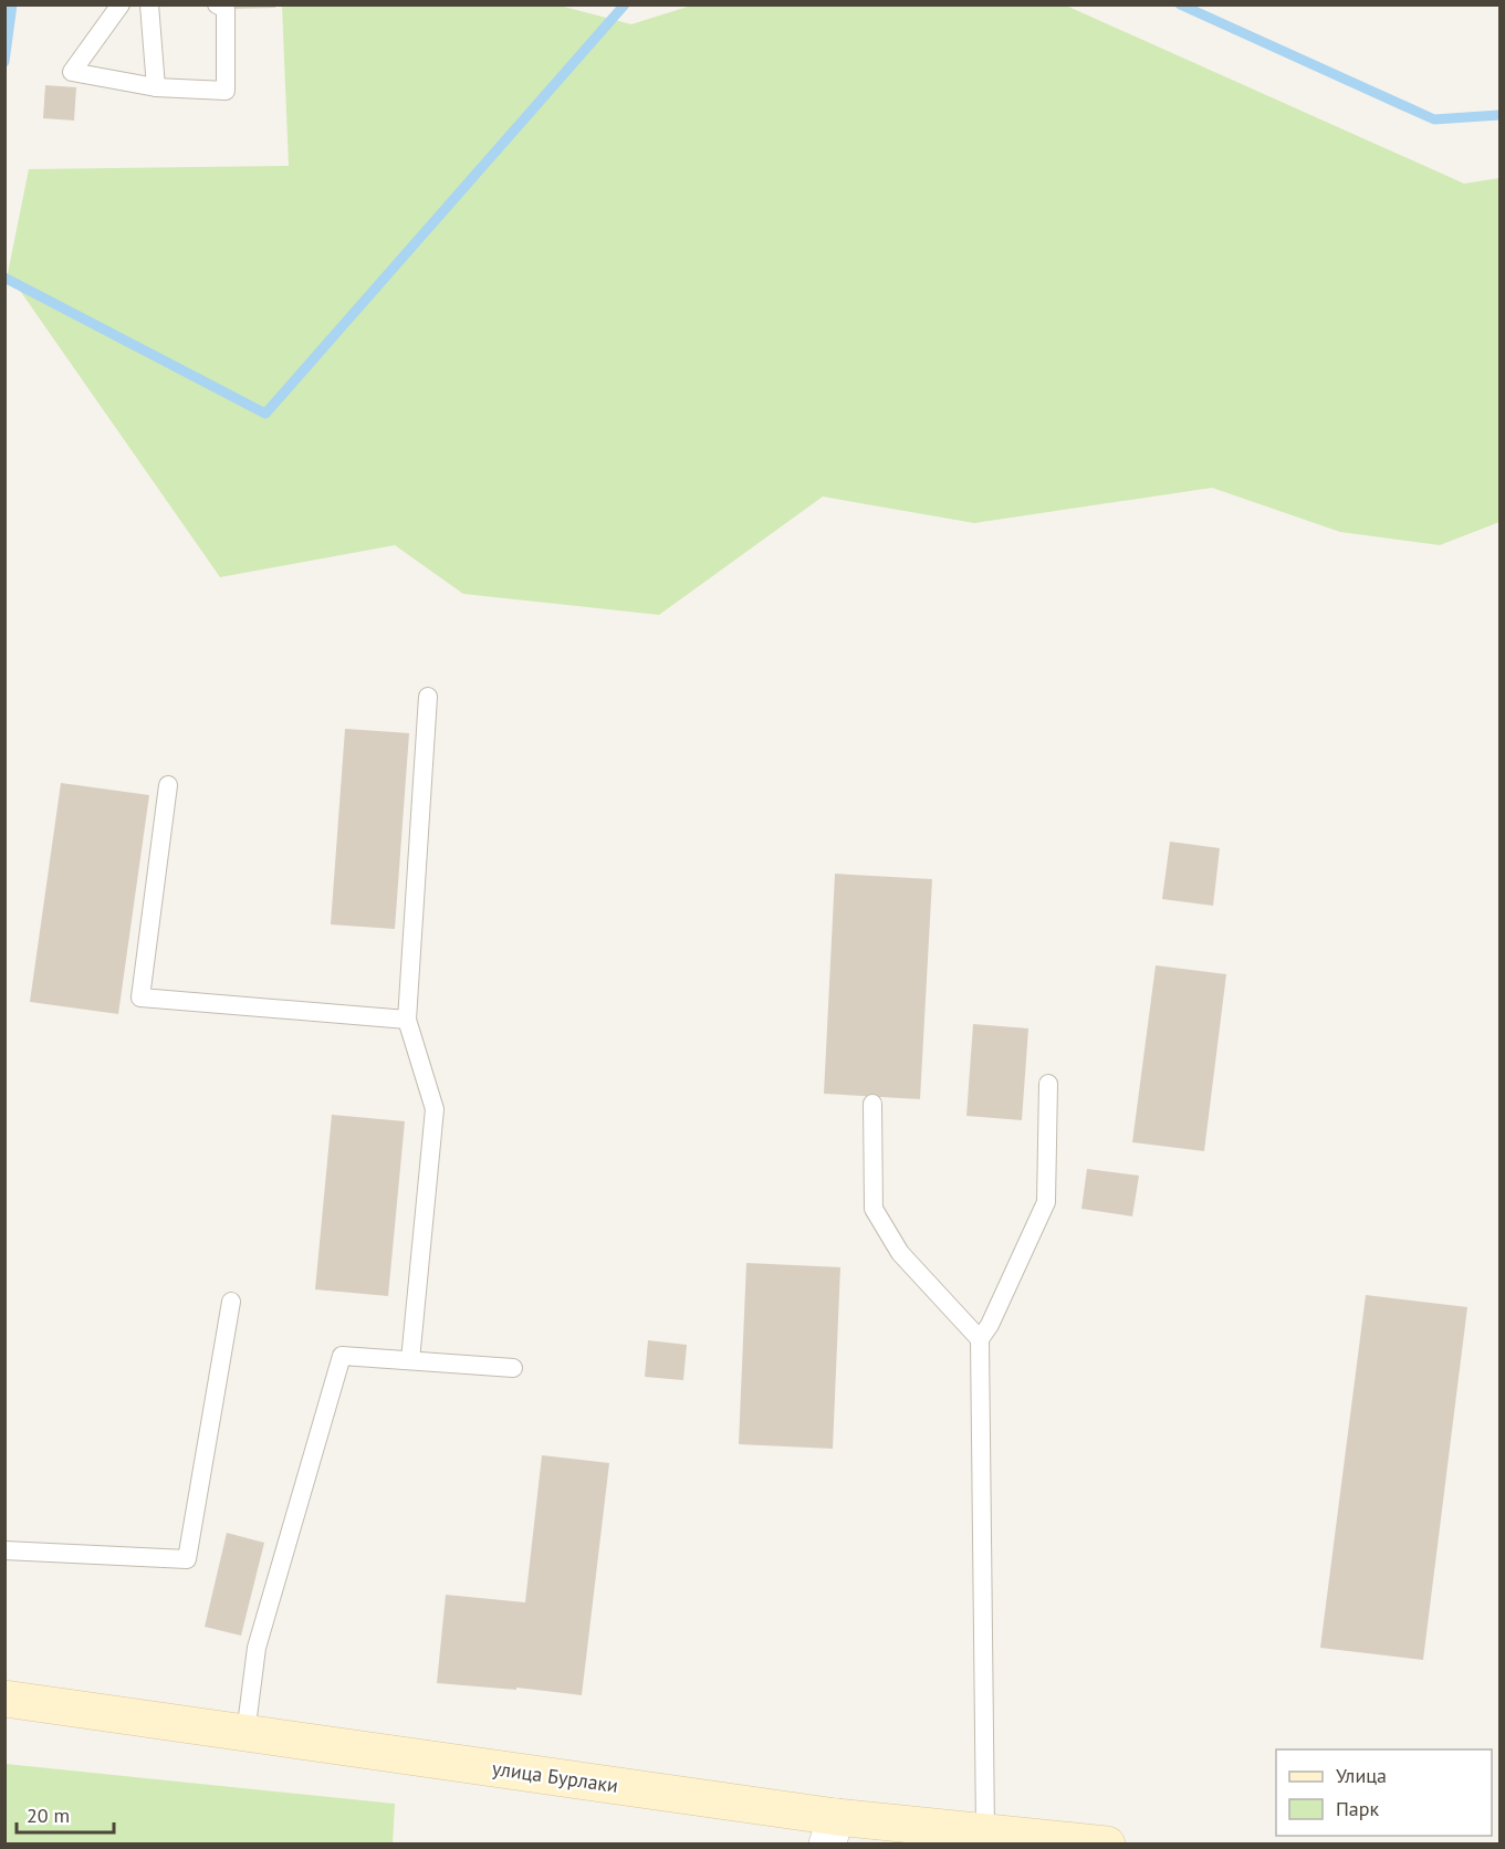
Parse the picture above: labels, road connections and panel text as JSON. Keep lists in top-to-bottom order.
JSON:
{
  "streets": {
    "street": ["улица Бурлаки"]
  },
  "legend": ["Улица", "Парк"],
  "scale_bar": "20 m"
}
